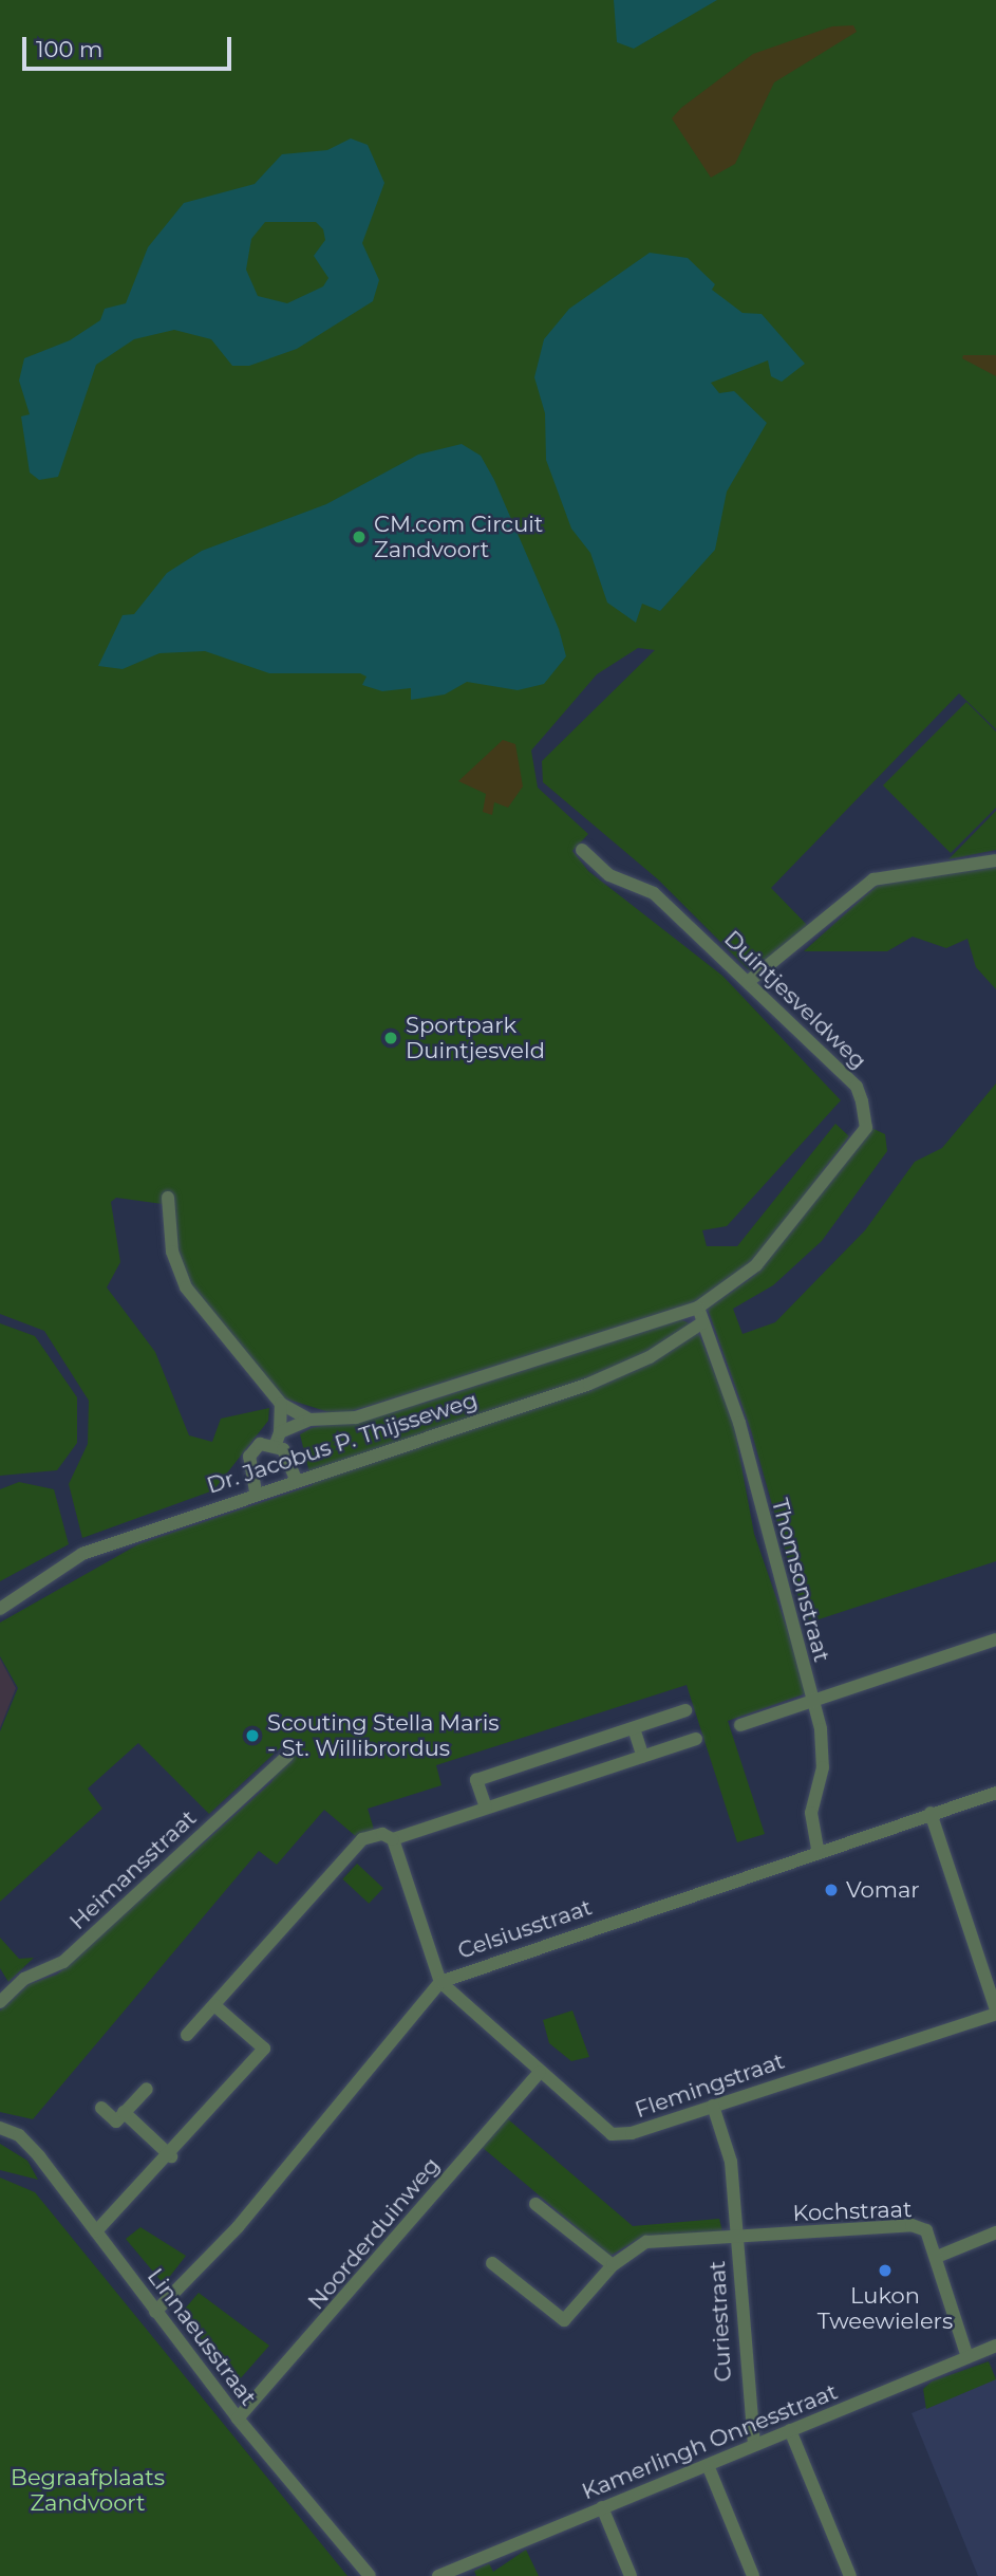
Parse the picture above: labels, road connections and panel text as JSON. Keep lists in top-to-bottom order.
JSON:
{
  "streets": {
    "street": [
      "Duintjesveldweg",
      "Dr. Jacobus P. Thijsseweg",
      "Thomsonstraat",
      "Heimansstraat",
      "Celsiusstraat",
      "Flemingstraat",
      "Kochstraat",
      "Noorderduinweg",
      "Curiestraat",
      "Linnaeusstraat",
      "Kamerlingh Onnesstraat"
    ]
  },
  "crossings": [
    ["Duintjesveldweg", "Dr. Jacobus P. Thijsseweg"],
    ["Dr. Jacobus P. Thijsseweg", "Thomsonstraat"],
    ["Thomsonstraat", "Celsiusstraat"],
    ["Celsiusstraat", "Flemingstraat"],
    ["Celsiusstraat", "Linnaeusstraat"],
    ["Flemingstraat", "Noorderduinweg"],
    ["Flemingstraat", "Curiestraat"],
    ["Kochstraat", "Curiestraat"],
    ["Kochstraat", "Kamerlingh Onnesstraat"],
    ["Noorderduinweg", "Linnaeusstraat"],
    ["Curiestraat", "Kamerlingh Onnesstraat"]
  ],
  "parks": ["Begraafplaats Zandvoort"],
  "places": [
    "CM.com Circuit Zandvoort",
    "Sportpark Duintjesveld",
    "Scouting Stella Maris - St. Willibrordus",
    "Vomar",
    "Lukon Tweewielers"
  ],
  "scale_bar": "100 m"
}
